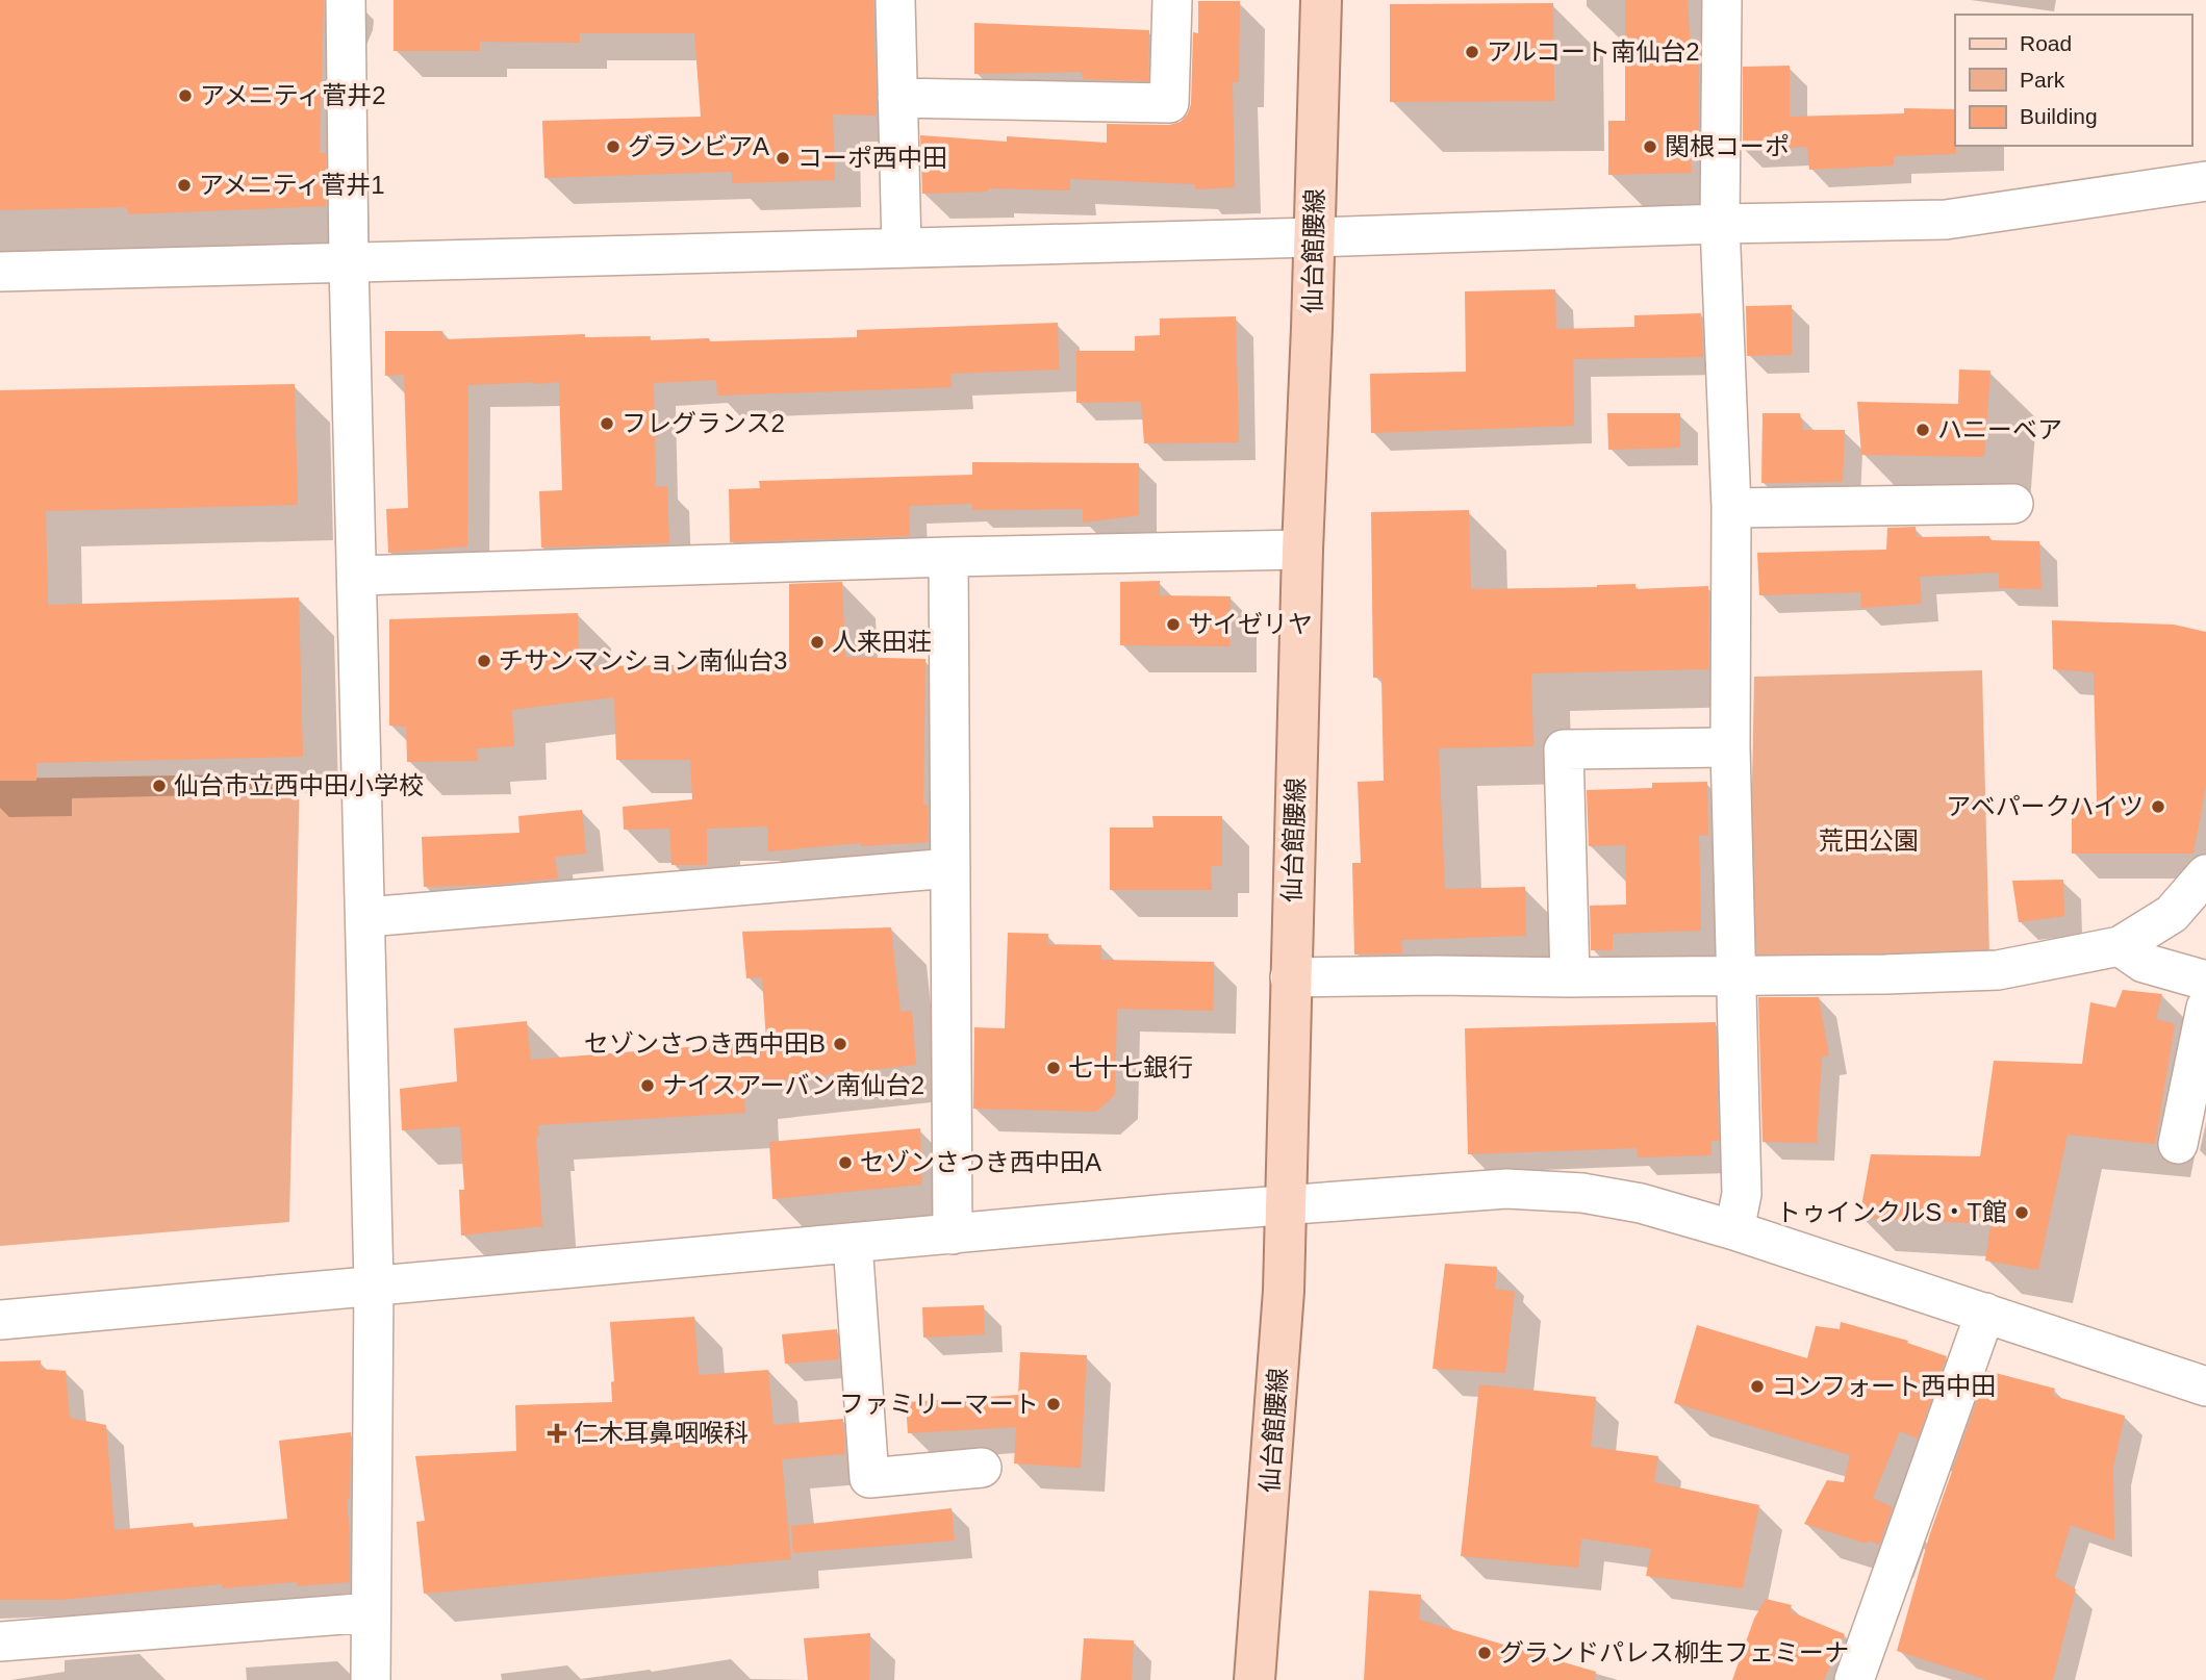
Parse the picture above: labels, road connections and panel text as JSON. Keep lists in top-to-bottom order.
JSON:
{
  "streets": {
    "main road": ["仙台館腰線"]
  },
  "parks": ["荒田公園"],
  "places": {
    "other": [
      "アルコート南仙台2",
      "アメニティ菅井2",
      "グランビアA",
      "関根コーポ",
      "コーポ西中田",
      "アメニティ菅井1",
      "フレグランス2",
      "ハニーベア",
      "サイゼリヤ",
      "人来田荘",
      "チサンマンション南仙台3",
      "仙台市立西中田小学校",
      "アベパークハイツ",
      "セゾンさつき西中田B",
      "七十七銀行",
      "ナイスアーバン南仙台2",
      "セゾンさつき西中田A",
      "トゥインクルS・T館",
      "コンフォート西中田",
      "ファミリーマート",
      "グランドパレス柳生フェミーナ"
    ],
    "health": ["仁木耳鼻咽喉科"]
  },
  "legend": ["Road", "Park", "Building"]
}
